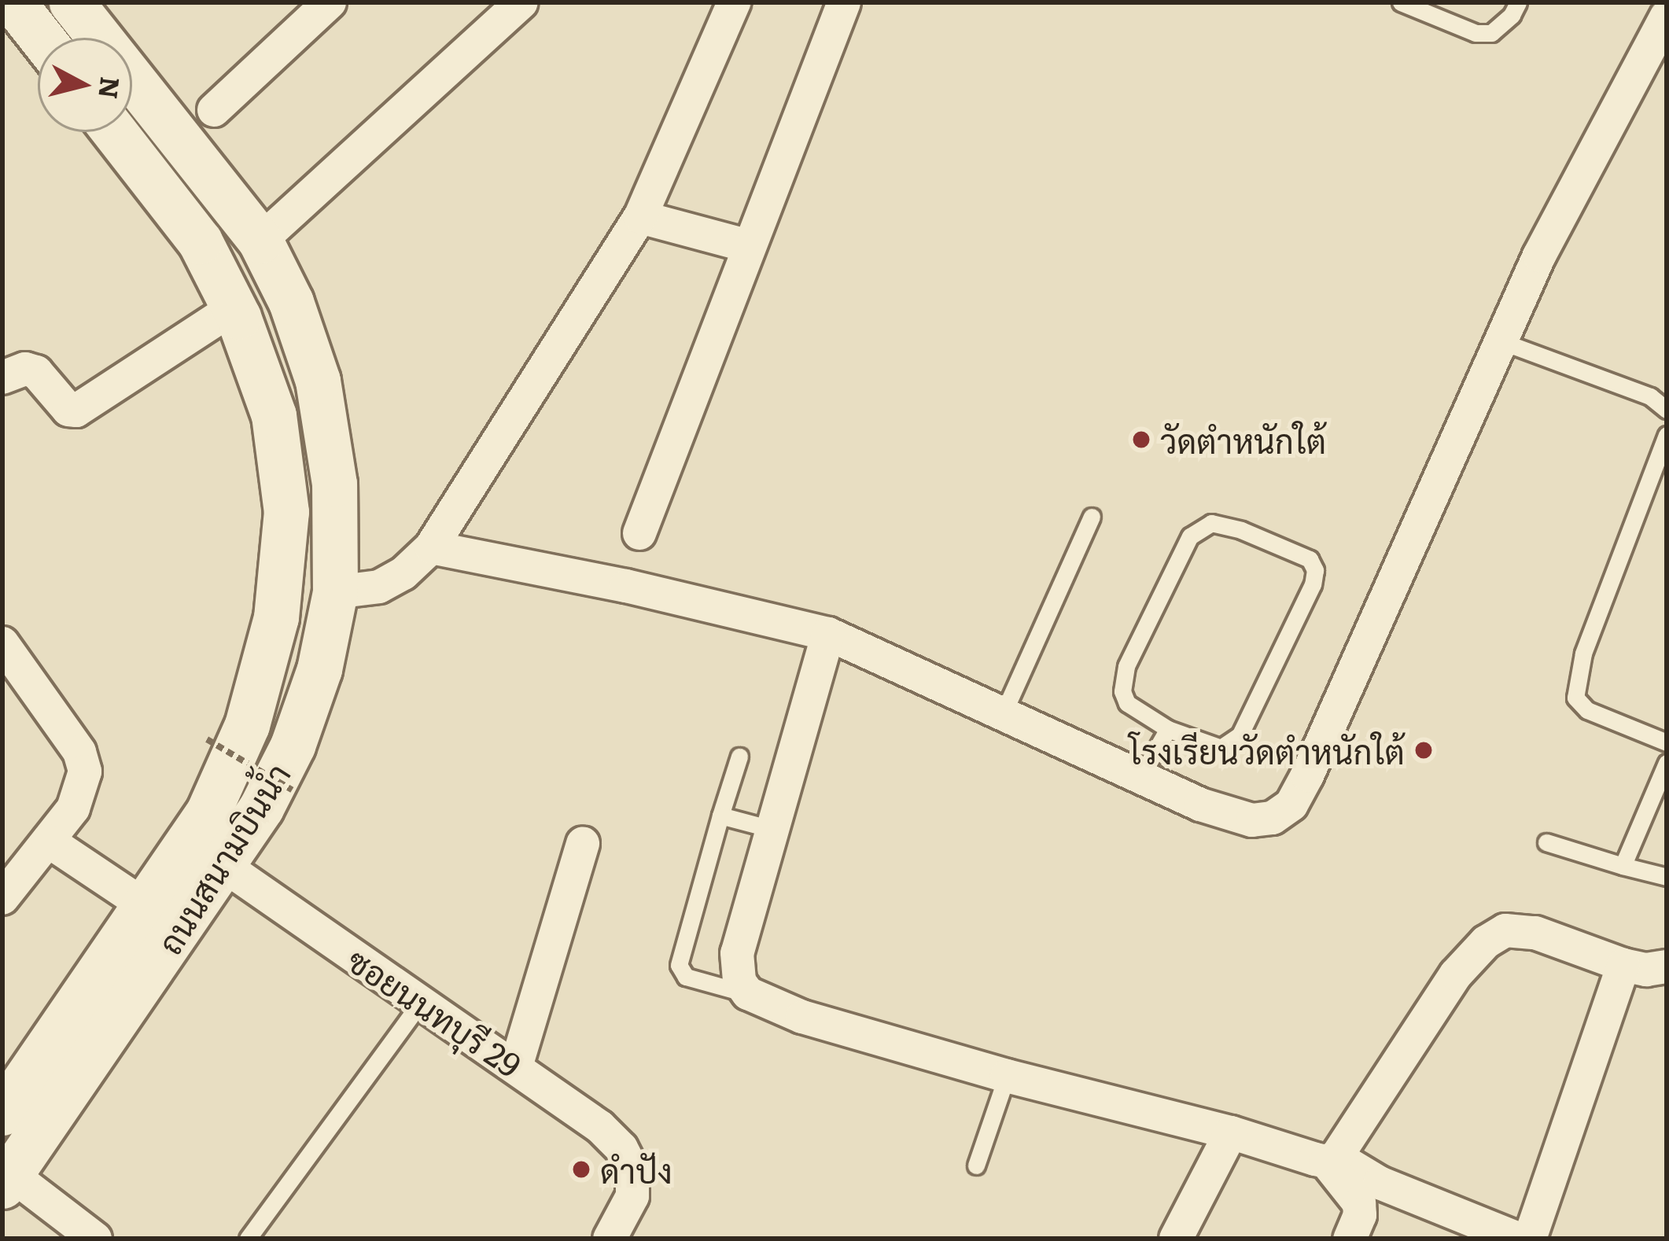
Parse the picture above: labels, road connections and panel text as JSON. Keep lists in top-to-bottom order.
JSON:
{
  "streets": {
    "main road": ["ถนนสนามบินน้ำ"],
    "street": ["ซอยนนทบุรี 29"]
  },
  "crossings": [
    ["ถนนสนามบินน้ำ", "ซอยนนทบุรี 29"]
  ],
  "places": ["วัดตำหนักใต้", "โรงเรียนวัดตำหนักใต้", "ดำปัง"],
  "north": "right"
}
